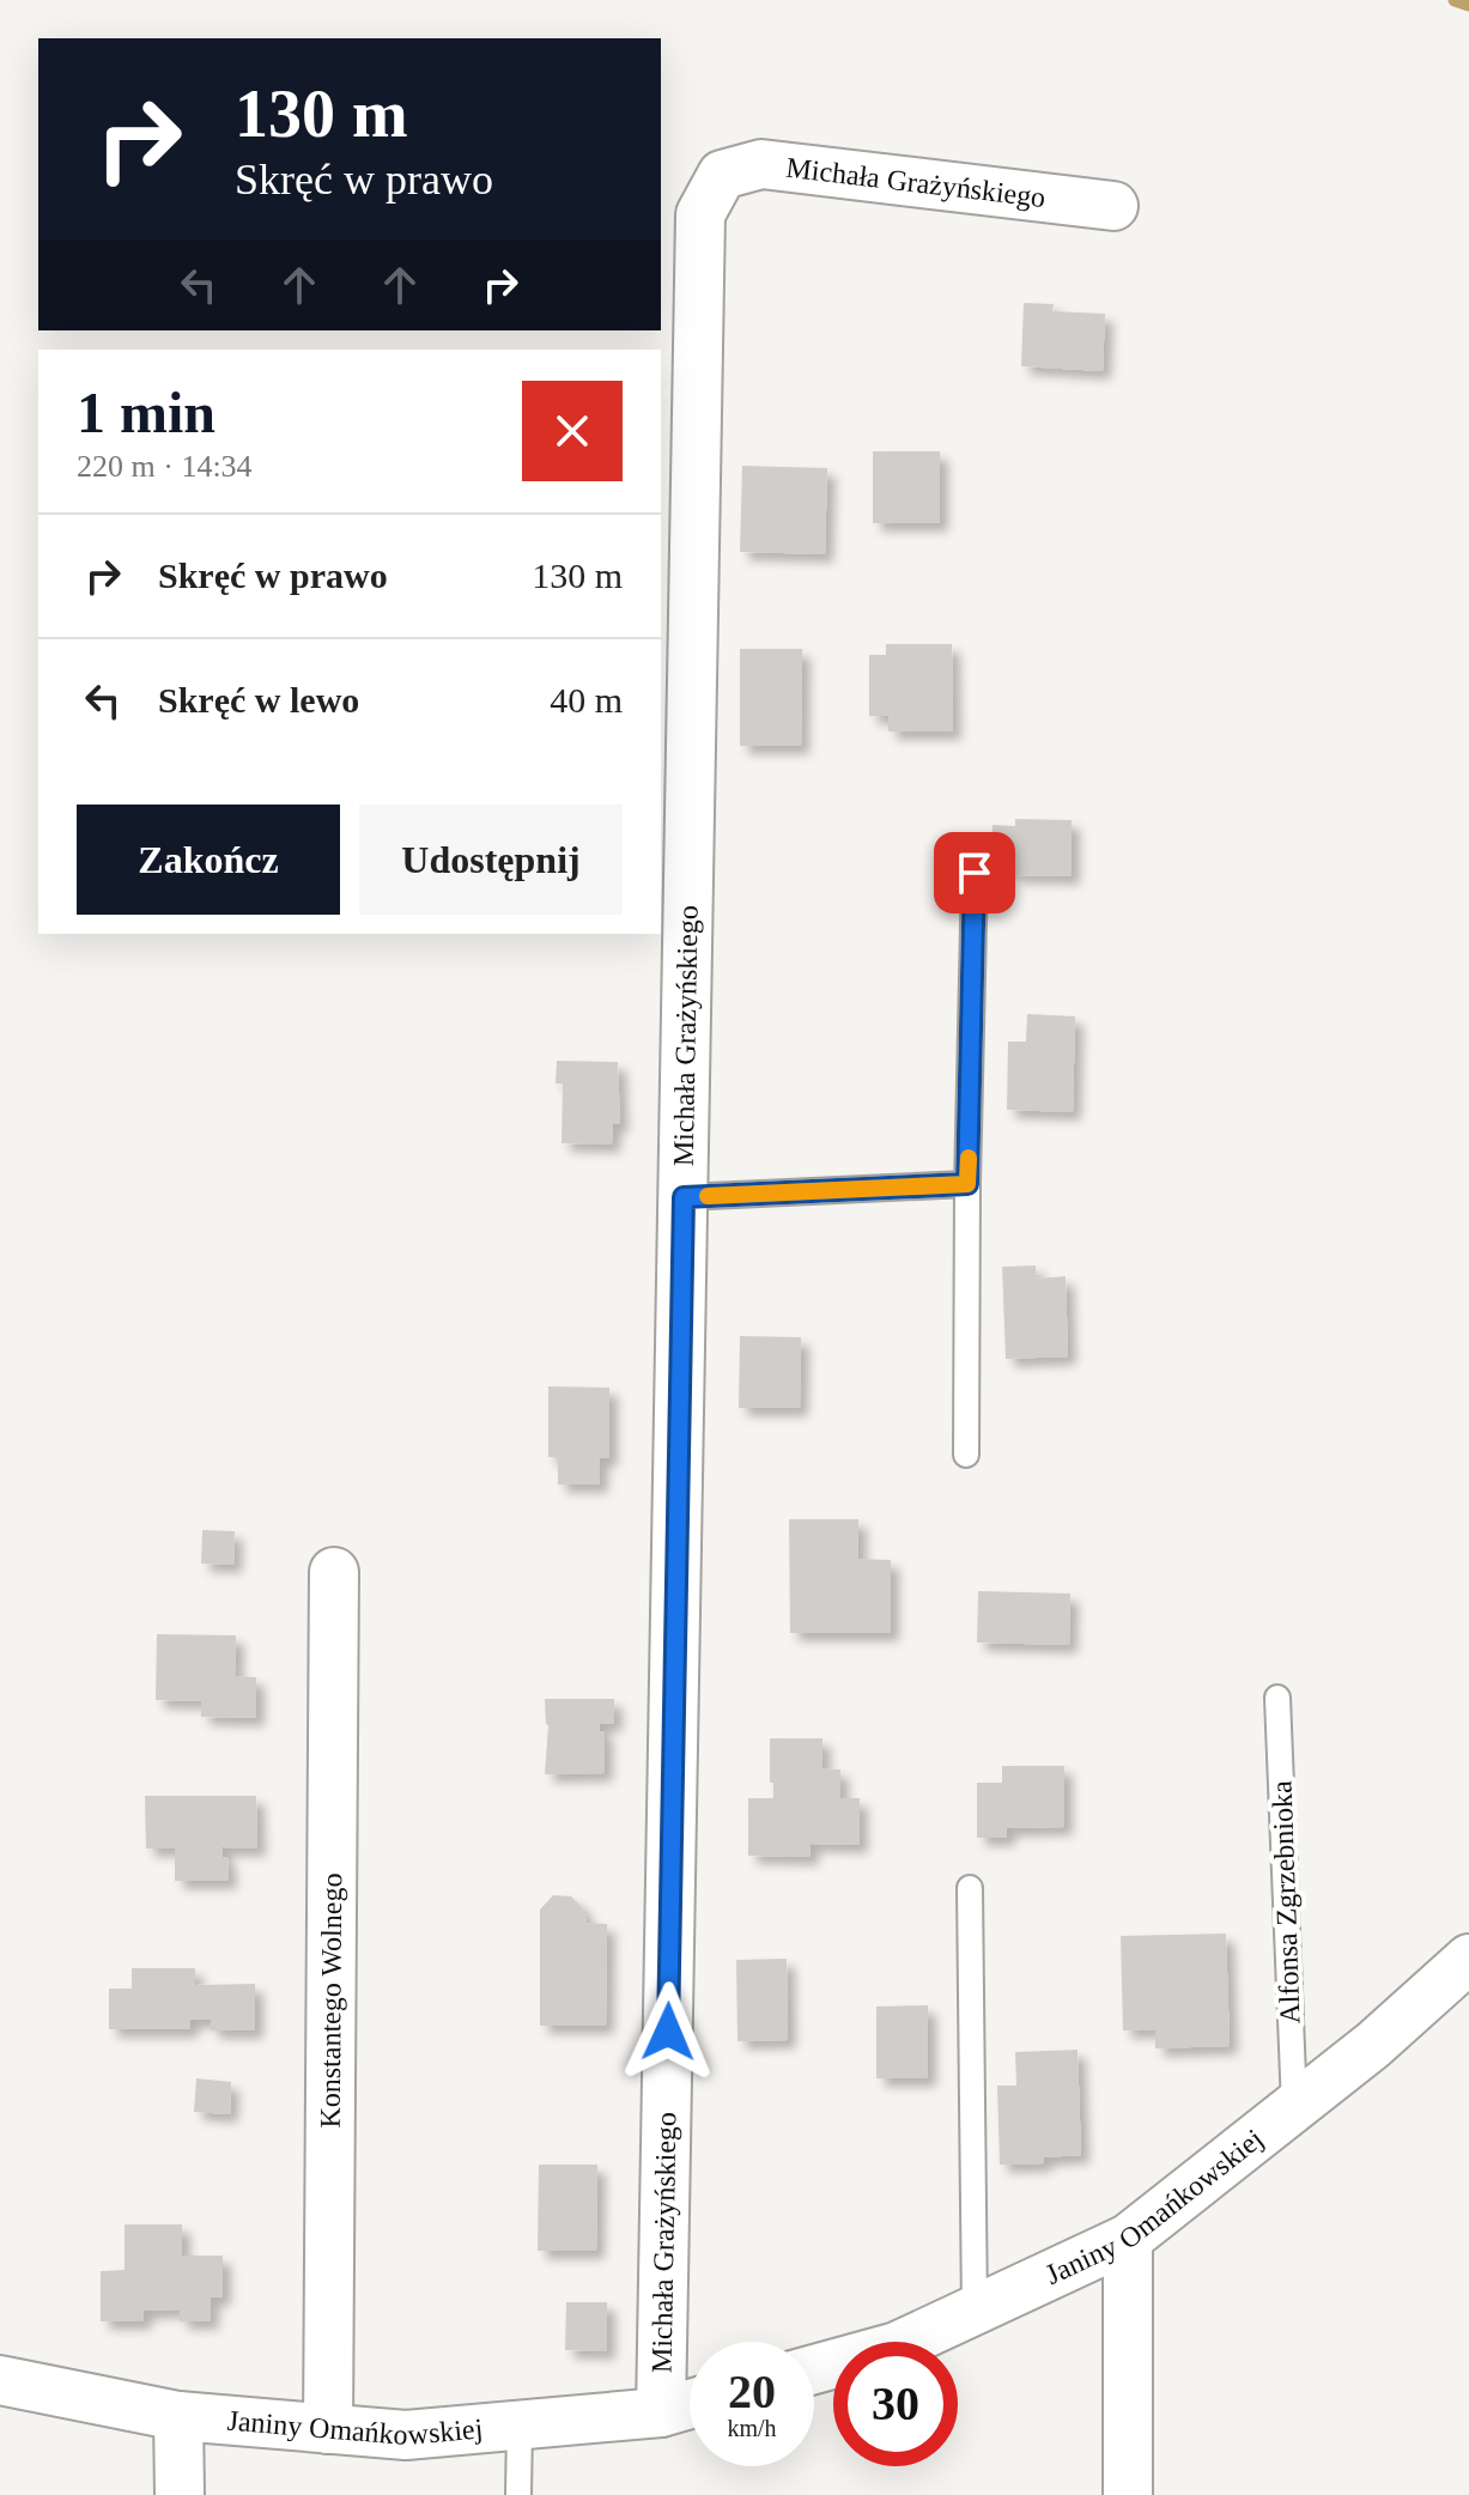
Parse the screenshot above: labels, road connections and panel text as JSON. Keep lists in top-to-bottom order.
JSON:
{
  "streets": {
    "street": ["Michała Grażyńskiego", "Konstantego Wolnego", "Janiny Omańkowskiej"],
    "lane": ["Alfonsa Zgrzebnioka"]
  },
  "crossings": [
    ["Michała Grażyńskiego", "Janiny Omańkowskiej"],
    ["Alfonsa Zgrzebnioka", "Janiny Omańkowskiej"],
    ["Konstantego Wolnego", "Janiny Omańkowskiej"]
  ],
  "page": {
    "turn": ["130 m", "Skręć w prawo"],
    "heading": ["1 min", "220 m · 14:34"],
    "list": [
      {
        "name": "Skręć w prawo",
        "value": "130 m"
      },
      {
        "name": "Skręć w lewo",
        "value": "40 m"
      }
    ],
    "buttons": ["Zakończ", "Udostępnij"],
    "speed": "20 km/h",
    "limit": "30"
  }
}
